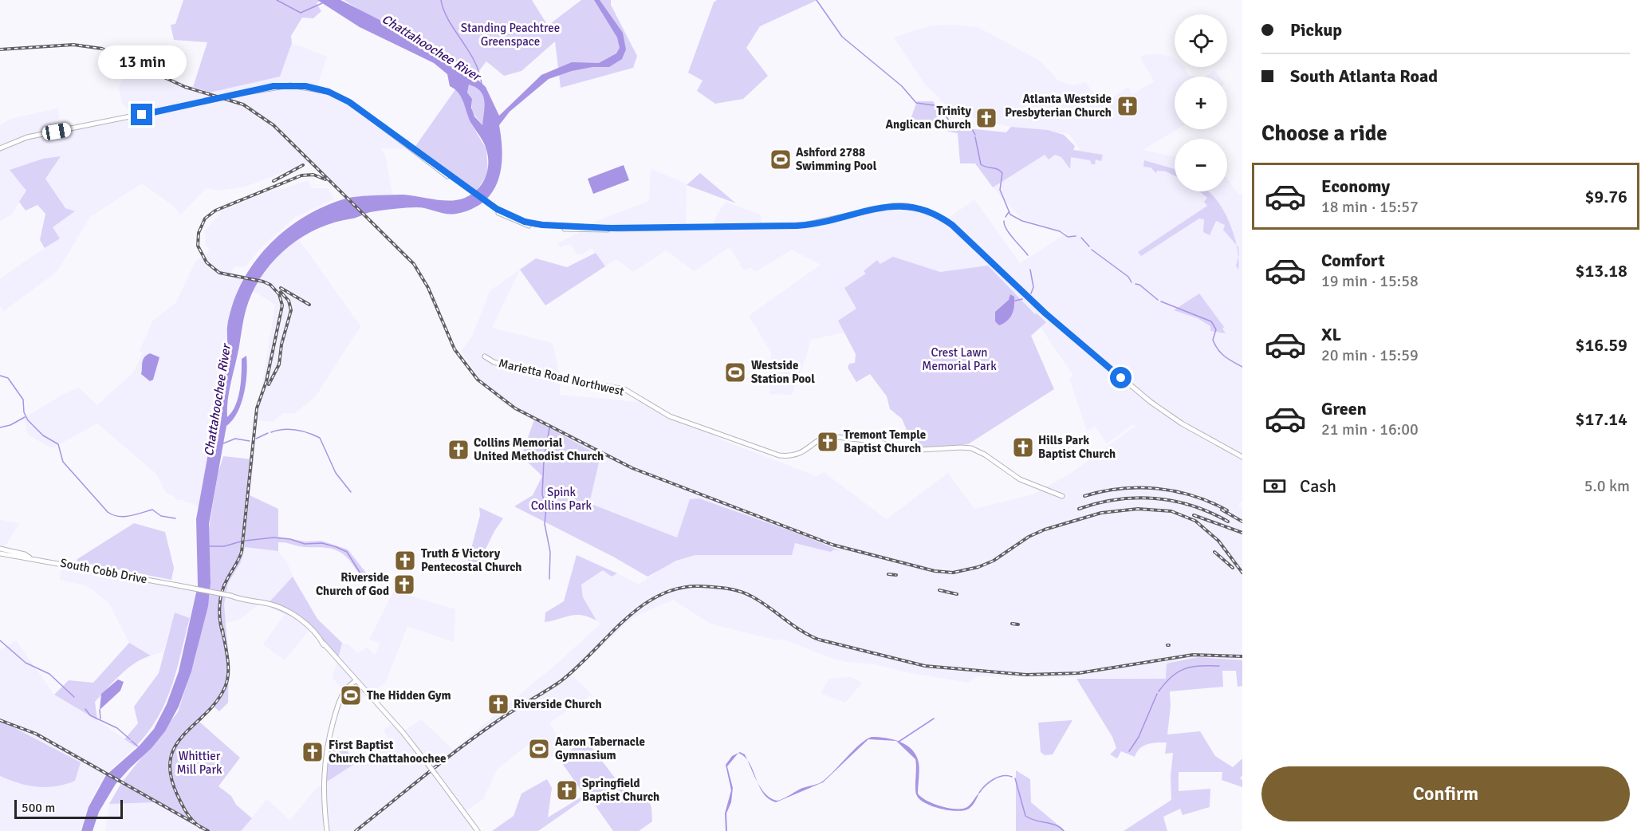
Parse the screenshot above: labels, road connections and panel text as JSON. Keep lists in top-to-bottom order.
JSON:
{
  "streets": {
    "main road": ["Marietta Road Northwest", "South Cobb Drive"]
  },
  "water": ["Chattahoochee River"],
  "parks": [
    "Standing Peachtree Greenspace",
    "Crest Lawn Memorial Park",
    "Spink Collins Park",
    "Whittier Mill Park"
  ],
  "places": {
    "church": [
      "Atlanta Westside Presbyterian Church",
      "Trinity Anglican Church",
      "Tremont Temple Baptist Church",
      "Hills Park Baptist Church",
      "Collins Memorial United Methodist Church",
      "Truth & Victory Pentecostal Church",
      "Riverside Church of God",
      "Riverside Church",
      "First Baptist Church Chattahoochee",
      "Springfield Baptist Church"
    ],
    "sports": [
      "Ashford 2788 Swimming Pool",
      "Westside Station Pool",
      "The Hidden Gym",
      "Aaron Tabernacle Gymnasium"
    ]
  },
  "scale_bar": "500 m",
  "page": {
    "banner": ["Pickup", "South Atlanta Road"],
    "map_buttons": ["+", "−"],
    "bubble": "13 min",
    "heading": "Choose a ride",
    "list": [
      {
        "name": "Economy",
        "note": "18 min · 15:57",
        "value": "$9.76"
      },
      {
        "name": "Comfort",
        "note": "19 min · 15:58",
        "value": "$13.18"
      },
      {
        "name": "XL",
        "note": "20 min · 15:59",
        "value": "$16.59"
      },
      {
        "name": "Green",
        "note": "21 min · 16:00",
        "value": "$17.14"
      }
    ],
    "pay": ["Cash", "5.0 km"],
    "buttons": "Confirm",
    "scale": "500 m"
  }
}
